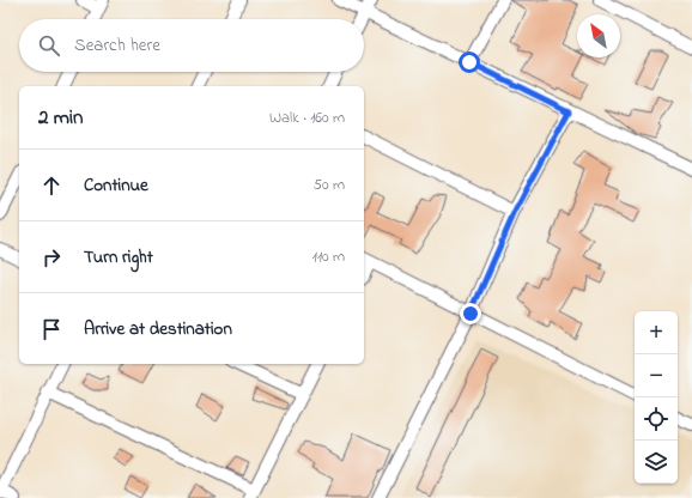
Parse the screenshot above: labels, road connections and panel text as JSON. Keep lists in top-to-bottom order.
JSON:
{
  "north": "top left",
  "page": {
    "search": "Search here",
    "heading": ["2 min", "Walk · 160 m"],
    "list": [
      ["Continue", "50 m"],
      ["Turn right", "110 m"],
      "Arrive at destination"
    ],
    "map_buttons": ["+", "−"]
  }
}
